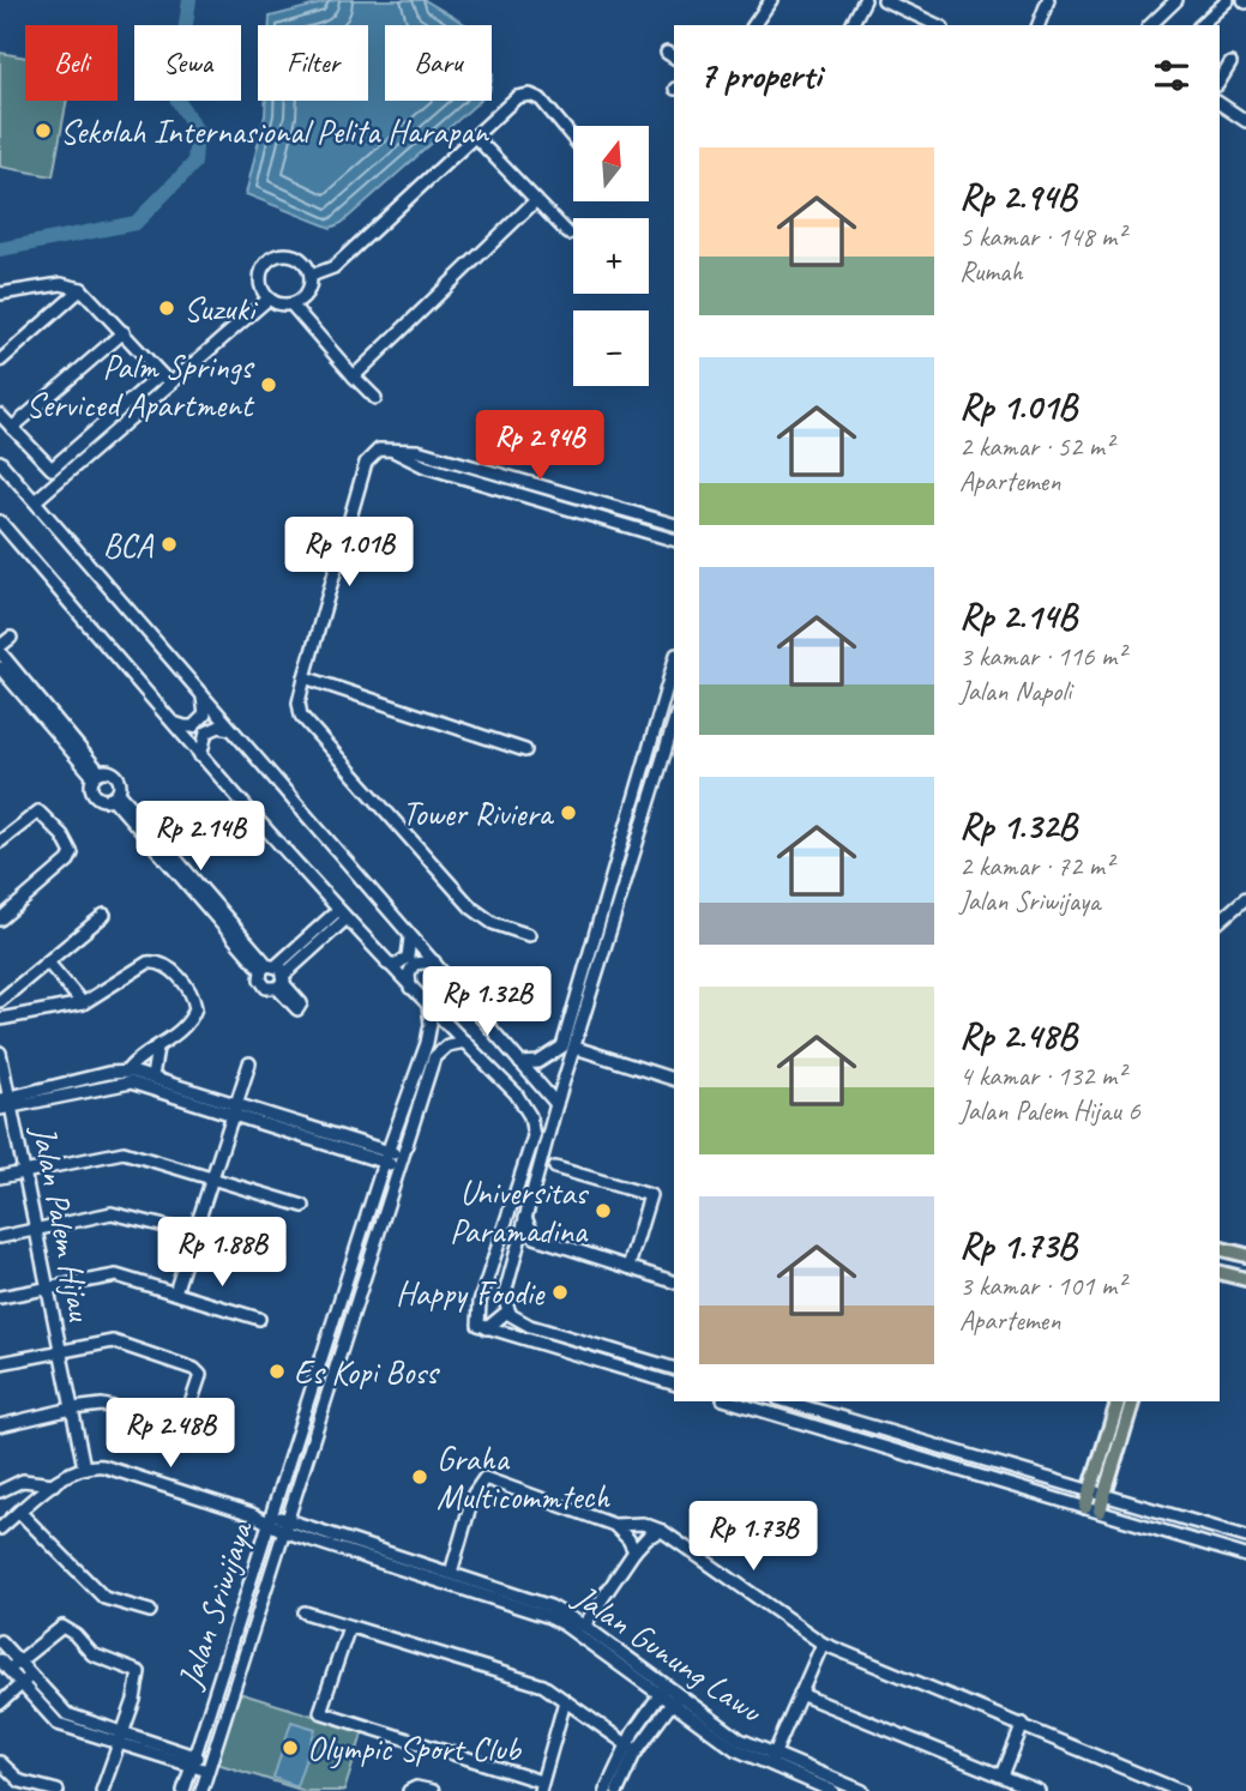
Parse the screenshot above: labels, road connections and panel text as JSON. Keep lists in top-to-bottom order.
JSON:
{
  "streets": {
    "street": ["Jalan Palem Hijau", "Jalan Sriwijaya", "Jalan Gunung Lawu"]
  },
  "crossings": [
    ["Jalan Sriwijaya", "Jalan Gunung Lawu"]
  ],
  "places": [
    "Sekolah Internasional Pelita Harapan",
    "Suzuki",
    "Palm Springs Serviced Apartment",
    "BCA",
    "Tower Riviera",
    "Universitas Paramadina",
    "Happy Foodie",
    "Es Kopi Boss",
    "Graha Multicommtech",
    "Olympic Sport Club"
  ],
  "north": "top",
  "page": {
    "chip": [
      "Beli",
      "Sewa",
      "Filter",
      "Baru"
    ],
    "heading": "7 properti",
    "map_buttons": ["+", "−"],
    "list": [
      {
        "name": "Rp 2.94B",
        "note": "5 kamar · 148 m² · Rumah"
      },
      {
        "name": "Rp 1.01B",
        "note": "2 kamar · 52 m² · Apartemen"
      },
      {
        "name": "Rp 2.14B",
        "note": "3 kamar · 116 m² · Jalan Napoli"
      },
      {
        "name": "Rp 1.32B",
        "note": "2 kamar · 72 m² · Jalan Sriwijaya"
      },
      {
        "name": "Rp 2.48B",
        "note": "4 kamar · 132 m² · Jalan Palem Hijau 6"
      },
      {
        "name": "Rp 1.73B",
        "note": "3 kamar · 101 m² · Apartemen"
      }
    ],
    "price": [
      "Rp 2.94B",
      "Rp 1.01B",
      "Rp 2.14B",
      "Rp 1.32B",
      "Rp 1.88B",
      "Rp 2.48B",
      "Rp 1.73B"
    ]
  }
}
